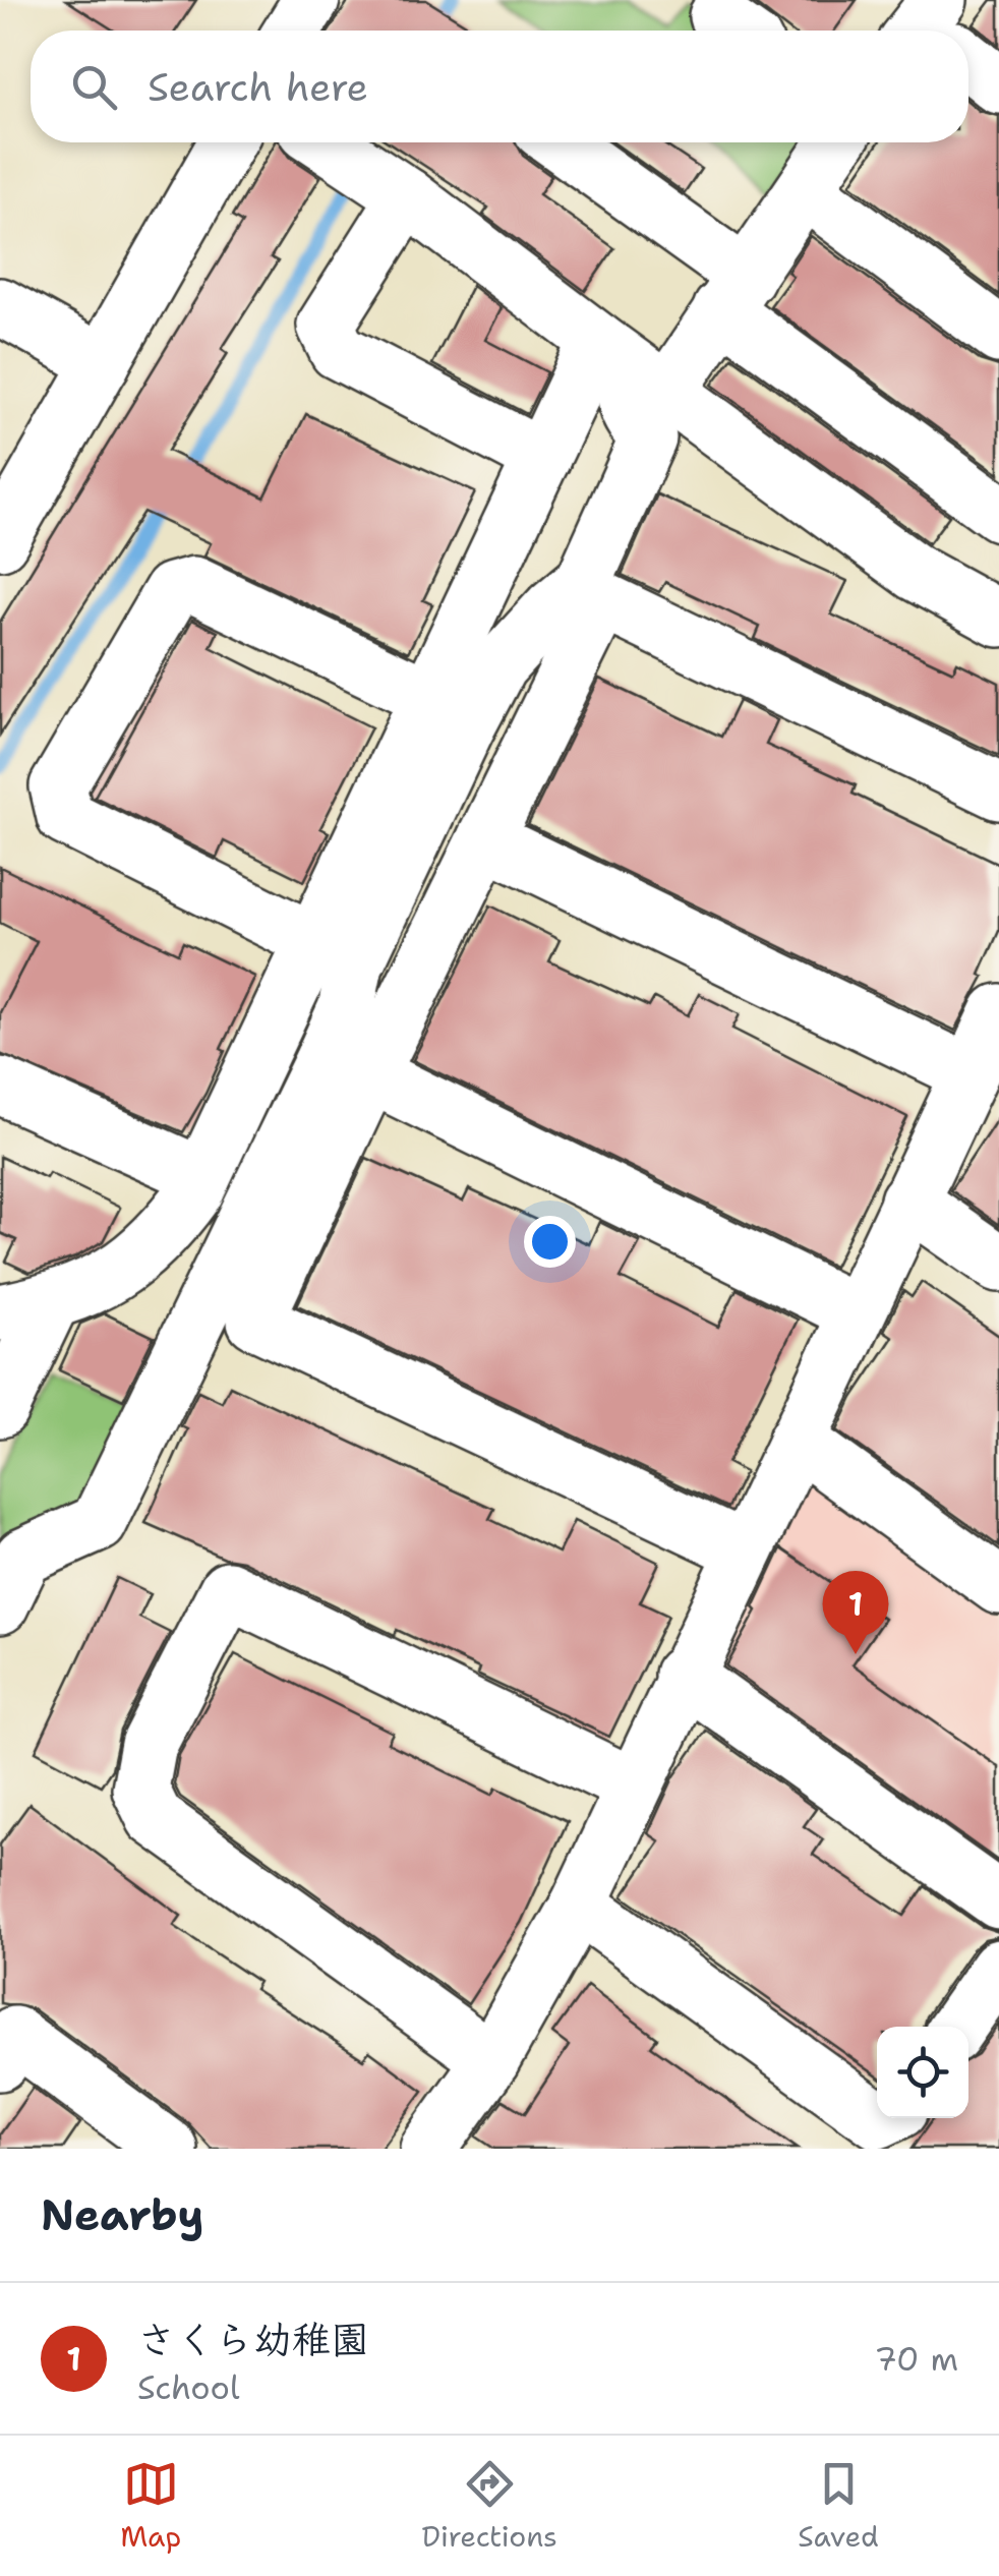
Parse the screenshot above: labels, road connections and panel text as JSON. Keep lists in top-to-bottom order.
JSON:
{
  "page": {
    "search": "Search here",
    "pins": "1",
    "heading": "Nearby",
    "list": [
      {
        "mark": "1",
        "name": "さくら幼稚園",
        "note": "School",
        "value": "70 m"
      }
    ],
    "nav": ["Map", "Directions", "Saved"]
  }
}
